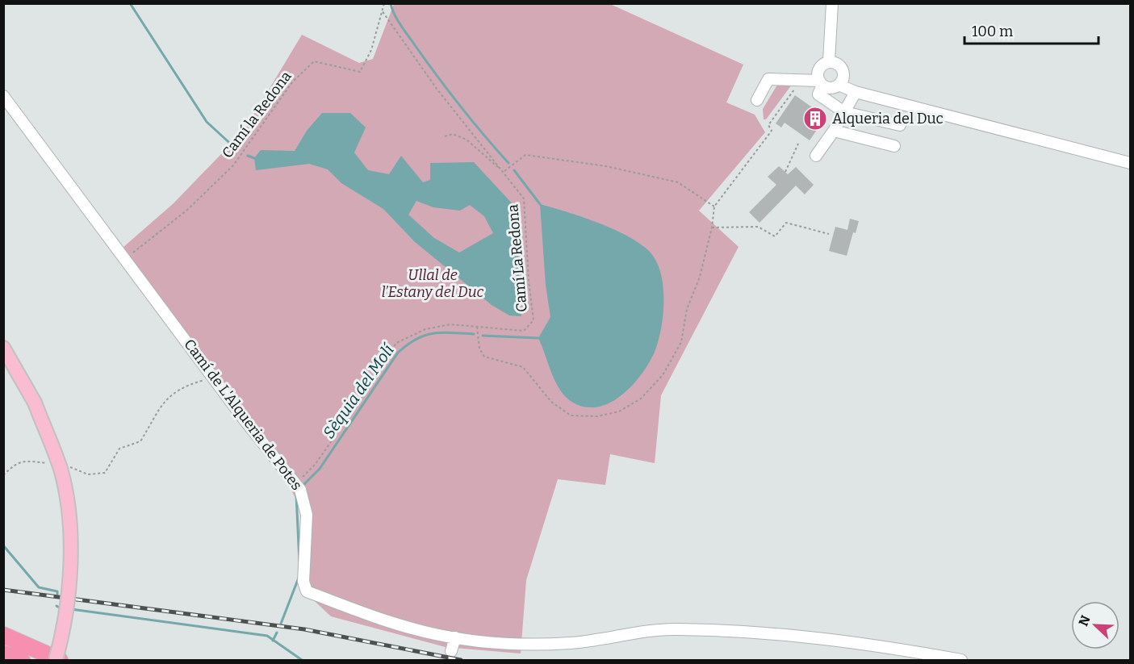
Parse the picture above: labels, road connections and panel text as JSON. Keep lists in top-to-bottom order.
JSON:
{
  "streets": {
    "street": ["Camí de L'Alqueria de Potes"],
    "path": ["Camí la Redona", "Camí La Redona"]
  },
  "crossings": [
    ["Camí la Redona", "Camí La Redona"],
    ["Camí la Redona", "Camí de L'Alqueria de Potes"],
    ["Camí La Redona", "Camí de L'Alqueria de Potes"]
  ],
  "water": ["Sèquia del Molí"],
  "parks": ["Ullal de l’Estany del Duc"],
  "places": {
    "building": ["Alqueria del Duc"]
  },
  "scale_bar": "100 m",
  "north": "top left"
}
